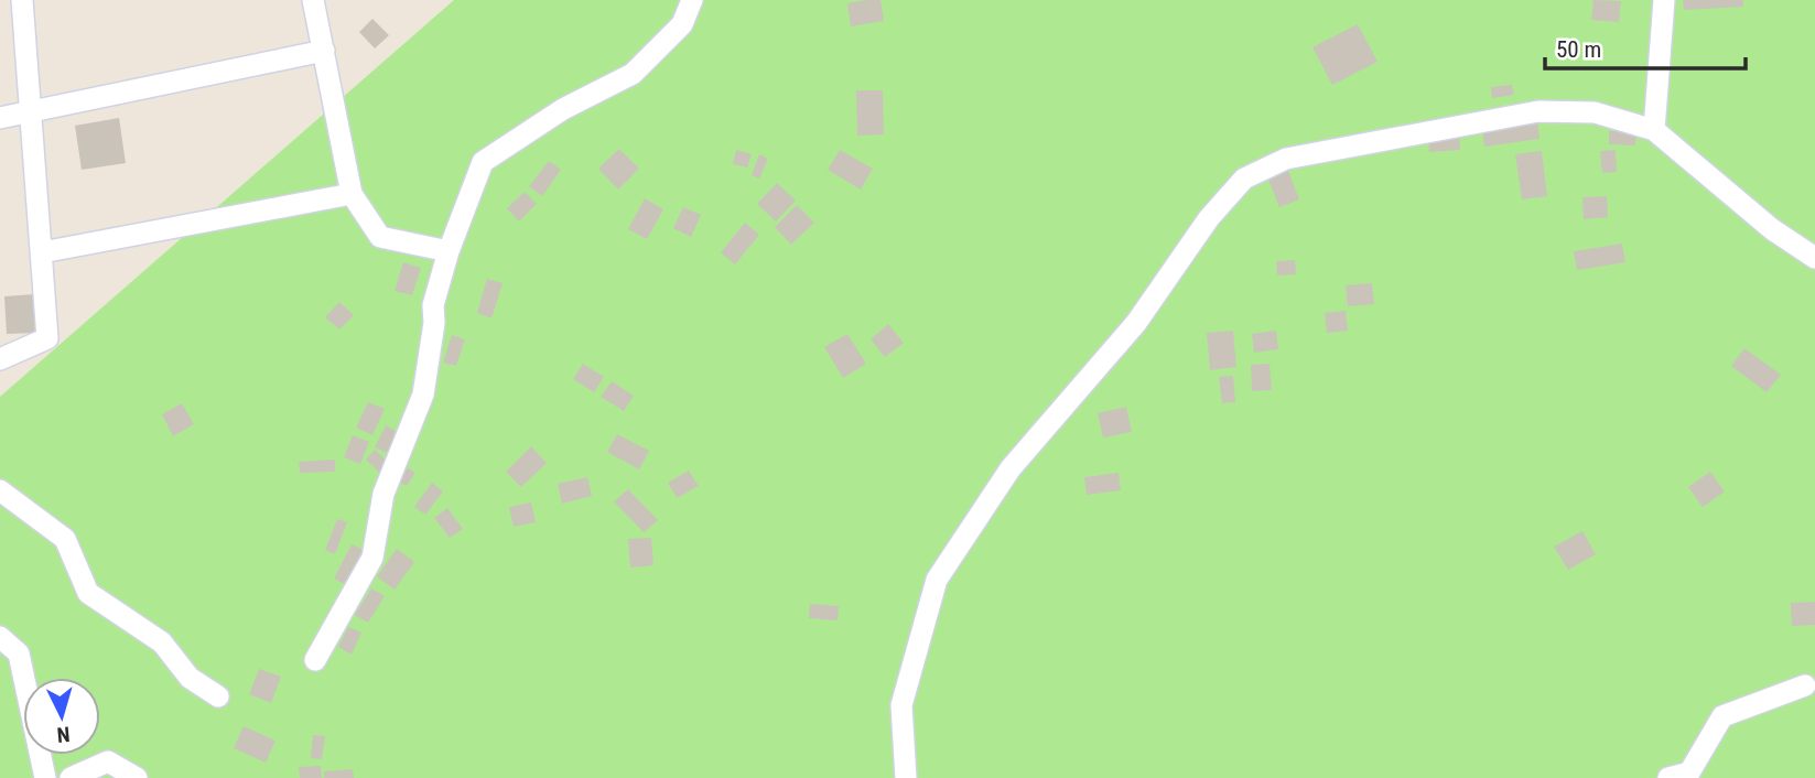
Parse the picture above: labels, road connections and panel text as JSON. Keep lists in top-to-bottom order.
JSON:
{
  "scale_bar": "50 m",
  "north": "bottom"
}
